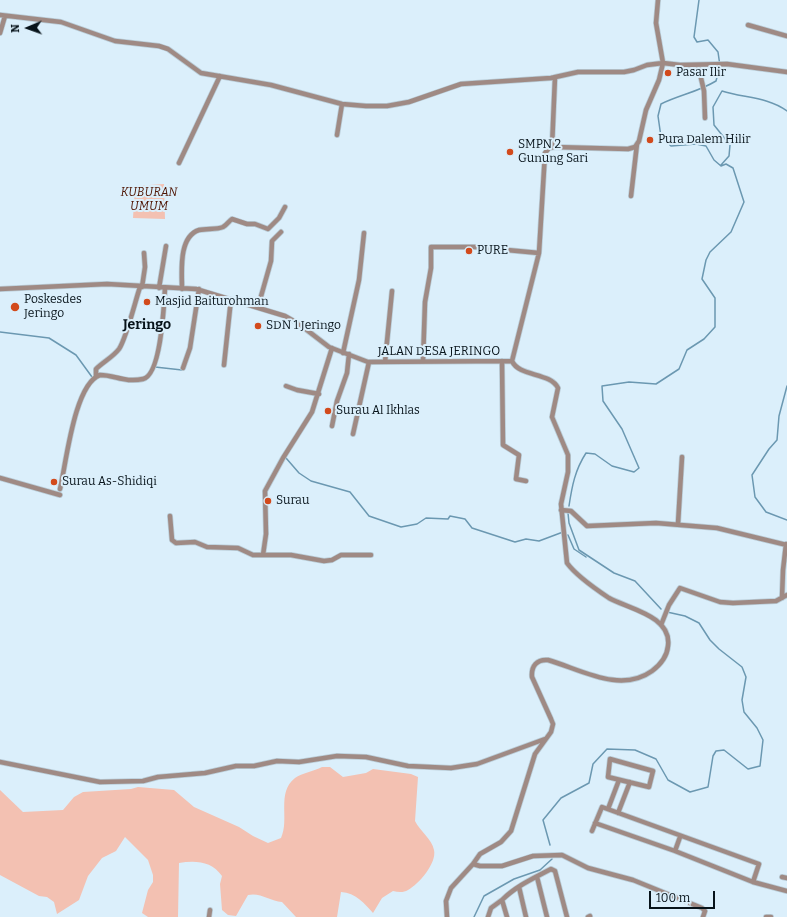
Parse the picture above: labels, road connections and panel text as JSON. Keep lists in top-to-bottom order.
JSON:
{
  "streets": {
    "street": ["JALAN DESA JERINGO"]
  },
  "districts": ["Jeringo"],
  "parks": ["KUBURAN UMUM"],
  "places": [
    "Pasar Ilir",
    "Pura Dalem Hilir",
    "SMPN 2 Gunung Sari",
    "PURE",
    "Masjid Baiturohman",
    "Poskesdes Jeringo",
    "SDN 1 Jeringo",
    "Surau Al Ikhlas",
    "Surau As-Shidiqi",
    "Surau"
  ],
  "scale_bar": "100 m",
  "north": "left"
}
